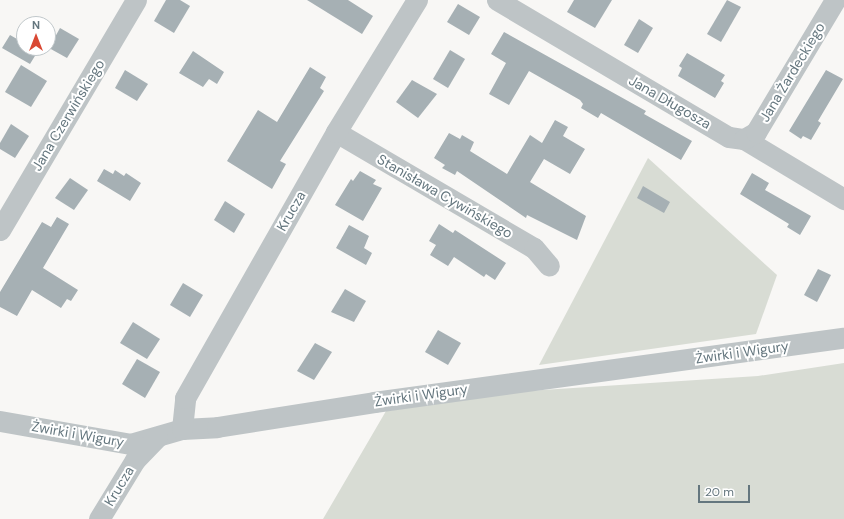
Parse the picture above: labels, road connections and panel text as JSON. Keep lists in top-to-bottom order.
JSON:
{
  "streets": {
    "street": [
      "Jana Żardeckiego",
      "Jana Długosza",
      "Jana Czerwińskiego",
      "Stanisława Cywińskiego",
      "Krucza",
      "Żwirki i Wigury"
    ]
  },
  "crossings": [
    ["Jana Żardeckiego", "Jana Długosza"],
    ["Stanisława Cywińskiego", "Krucza"],
    ["Krucza", "Żwirki i Wigury"]
  ],
  "scale_bar": "20 m",
  "north": "top"
}
